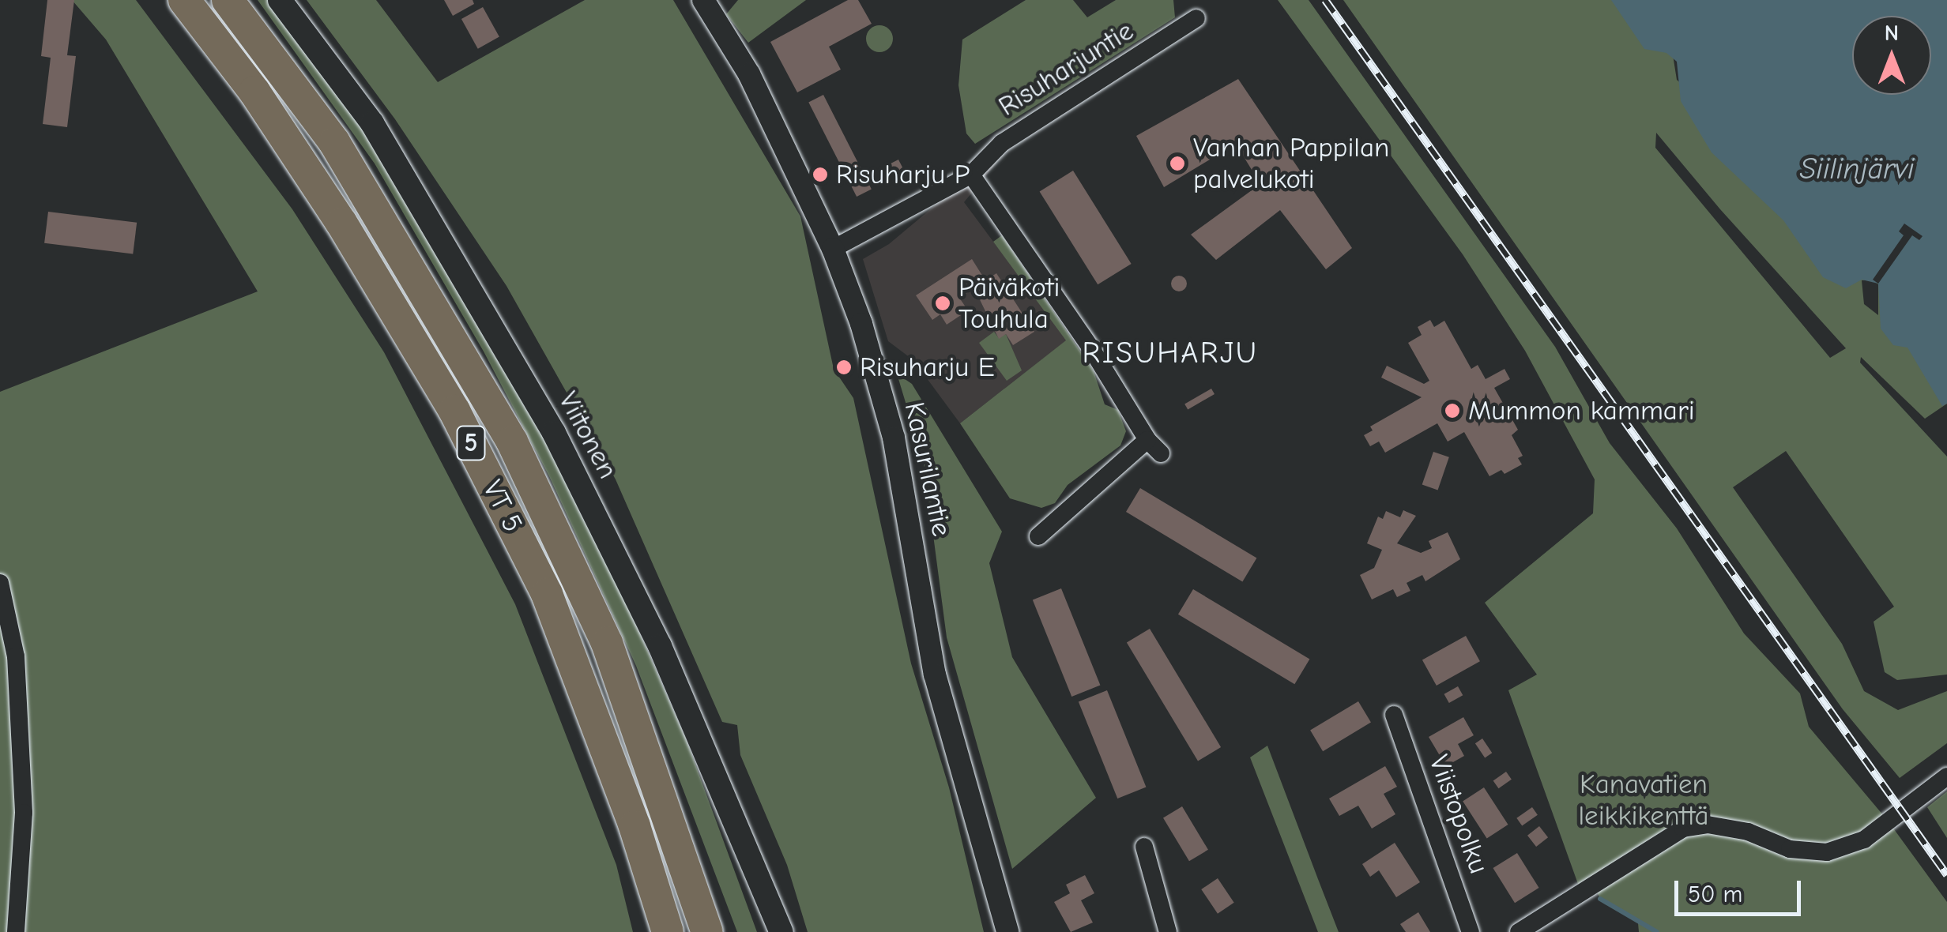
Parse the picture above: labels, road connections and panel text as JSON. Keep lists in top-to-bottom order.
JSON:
{
  "streets": {
    "highway": ["5", "VT 5"],
    "main road": ["Viitonen"],
    "street": ["Risuharjuntie", "Kasurilantie", "Viistopolku"]
  },
  "crossings": [
    ["Risuharjuntie", "Kasurilantie"]
  ],
  "districts": ["RISUHARJU"],
  "water": ["Siilinjärvi"],
  "parks": ["Kanavatien leikkikenttä"],
  "places": [
    "Vanhan Pappilan palvelukoti",
    "Risuharju P",
    "Päiväkoti Touhula",
    "Risuharju E",
    "Mummon kammari"
  ],
  "scale_bar": "50 m",
  "north": "top"
}
